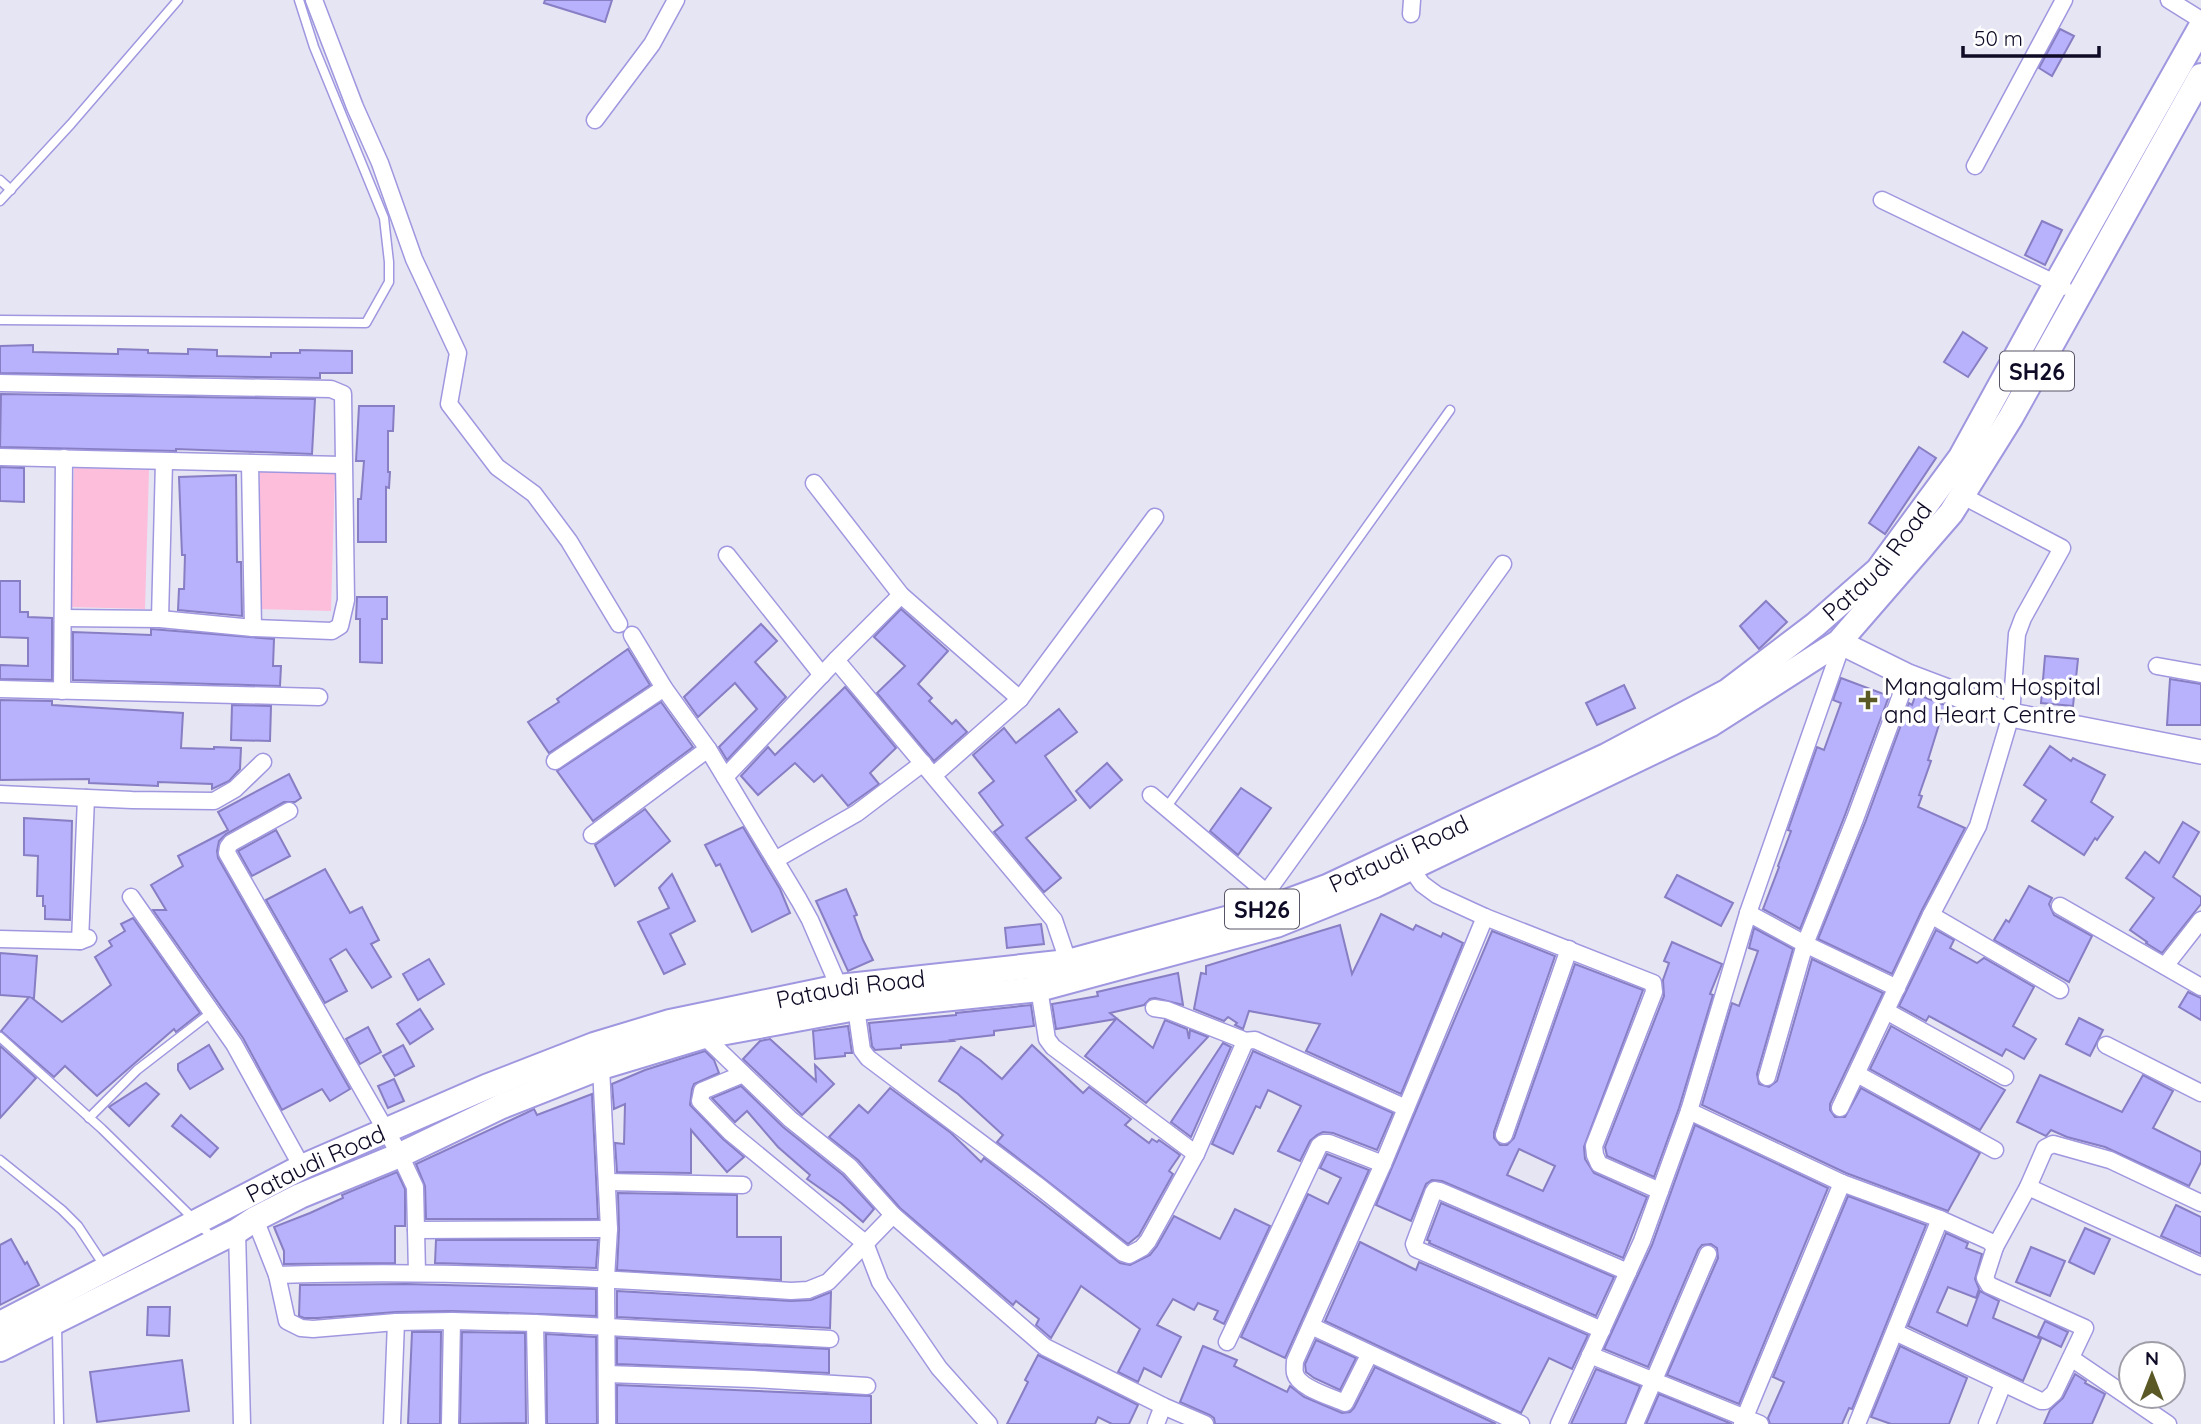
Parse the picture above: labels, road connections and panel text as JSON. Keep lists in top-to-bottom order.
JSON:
{
  "streets": {
    "main road": ["SH26", "Pataudi Road"]
  },
  "crossings": [
    ["SH26", "Pataudi Road"]
  ],
  "places": {
    "health": ["Mangalam Hospital and Heart Centre"]
  },
  "scale_bar": "50 m",
  "north": "top"
}
